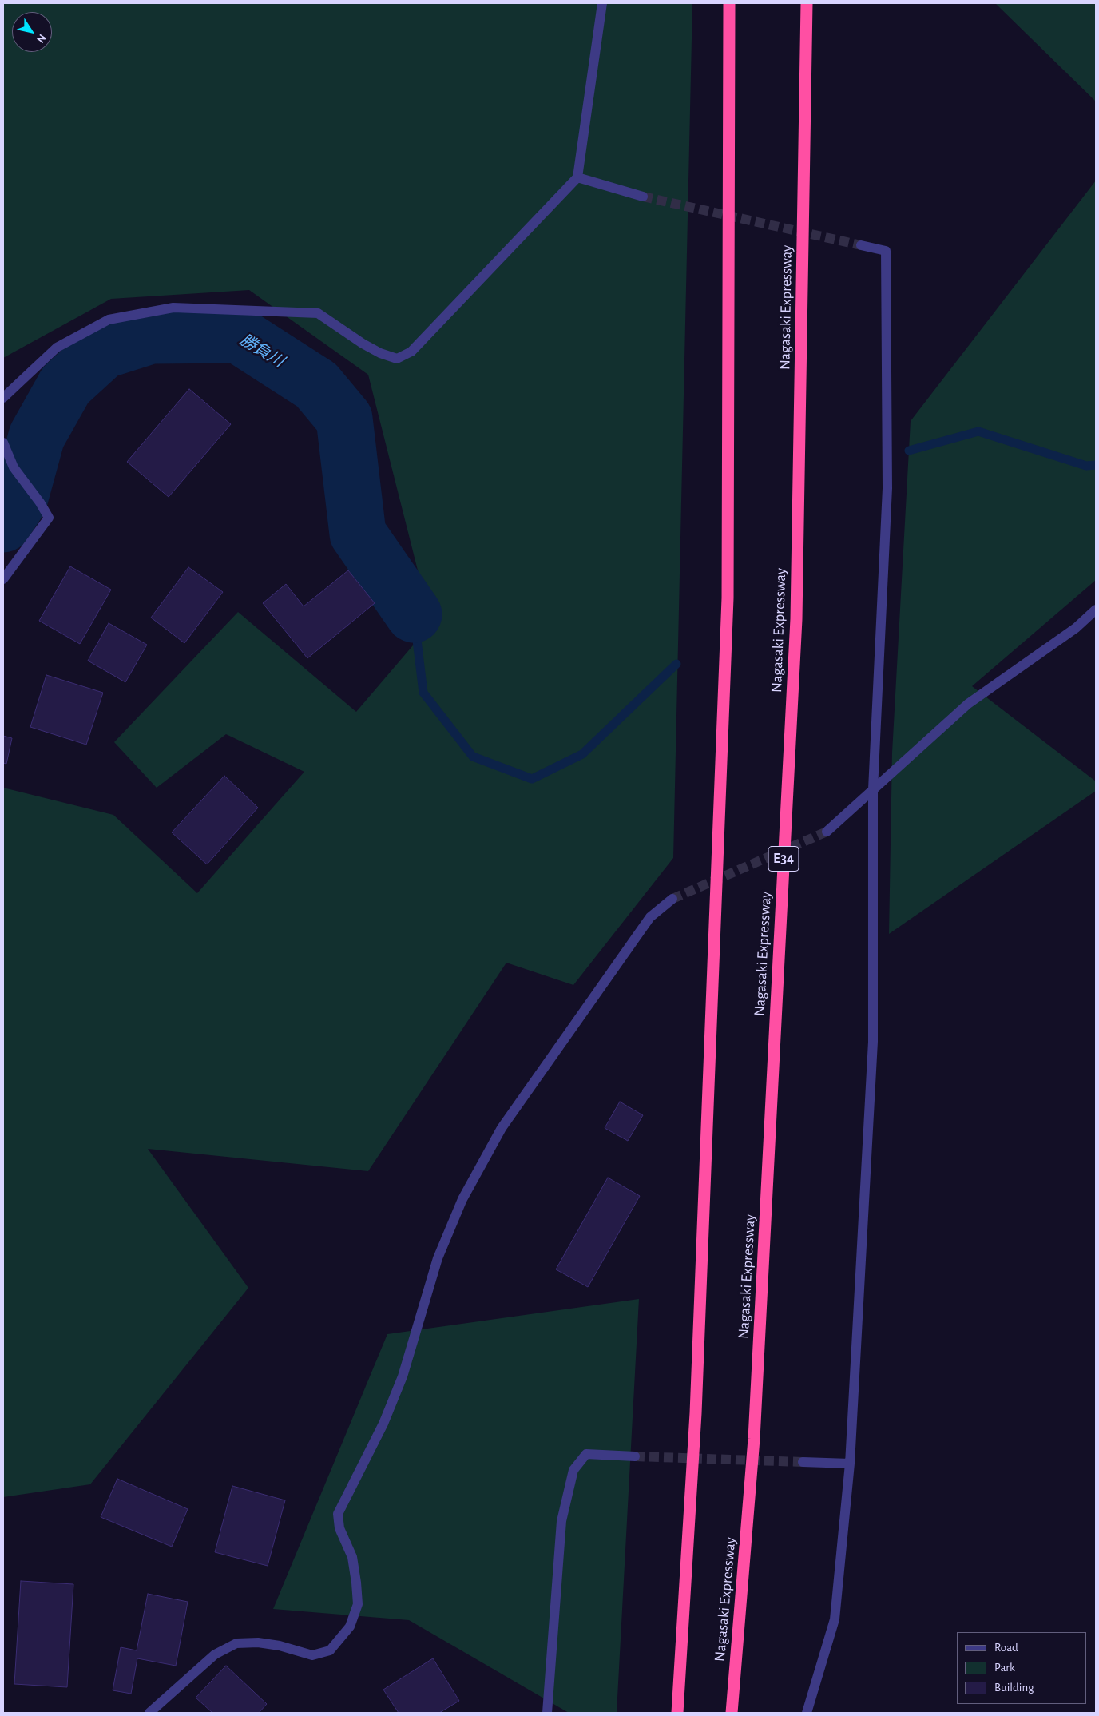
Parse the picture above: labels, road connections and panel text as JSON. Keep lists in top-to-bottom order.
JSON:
{
  "streets": {
    "highway": ["Nagasaki Expressway", "E34"]
  },
  "water": ["勝負川"],
  "legend": ["Road", "Park", "Building"],
  "north": "bottom right"
}
